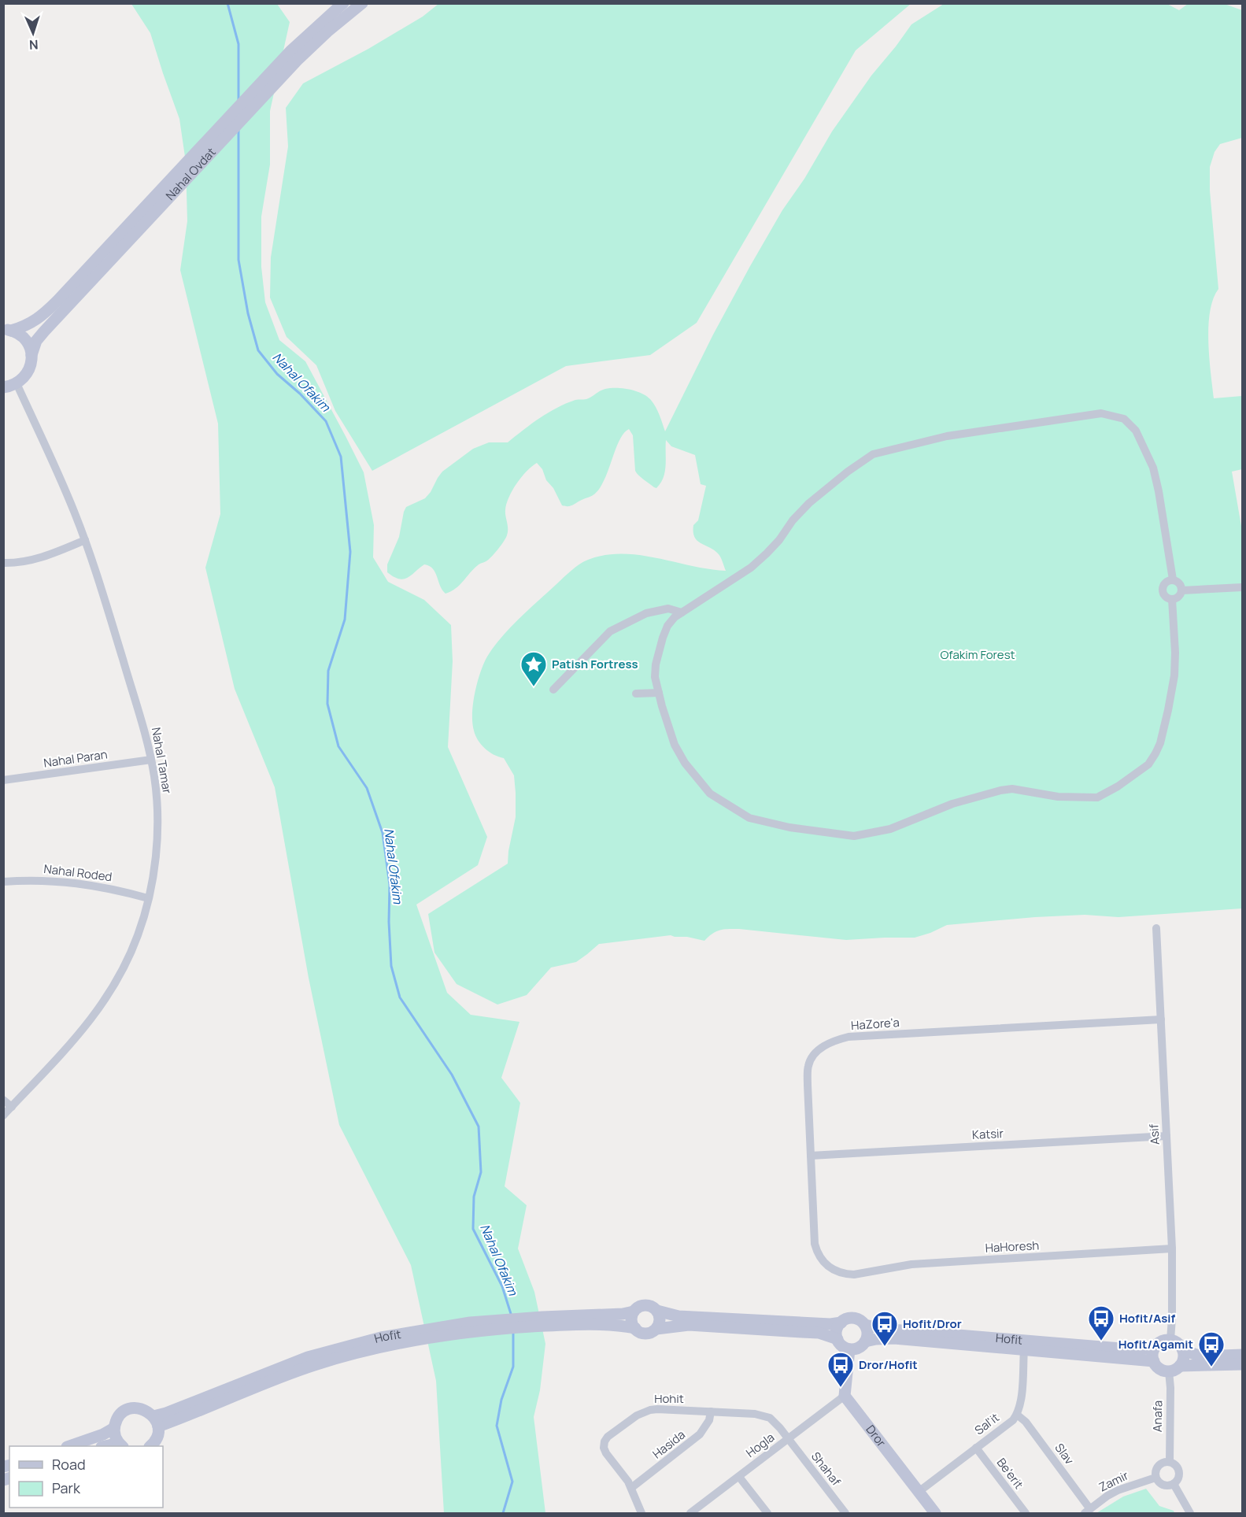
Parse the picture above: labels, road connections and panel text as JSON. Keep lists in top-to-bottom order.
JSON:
{
  "streets": {
    "main road": ["Nahal Ovdat", "Hofit", "Dror"],
    "street": [
      "Nahal Paran",
      "Nahal Tamar",
      "Nahal Roded",
      "HaZore'a",
      "Katsir",
      "Asif",
      "HaHoresh",
      "Hohit",
      "Anafa",
      "Sal'it",
      "Hasida",
      "Hogla",
      "Slav",
      "Shahaf",
      "Be'erit",
      "Zamir"
    ]
  },
  "crossings": [
    ["Nahal Ovdat", "Nahal Tamar"],
    ["Nahal Paran", "Nahal Tamar"],
    ["Nahal Tamar", "Nahal Roded"],
    ["HaZore'a", "Katsir"],
    ["HaZore'a", "Asif"],
    ["HaZore'a", "HaHoresh"],
    ["Katsir", "Asif"],
    ["Asif", "HaHoresh"],
    ["Asif", "Hofit"],
    ["Asif", "Anafa"],
    ["Hofit", "Anafa"],
    ["Hofit", "Sal'it"],
    ["Hohit", "Hasida"],
    ["Hohit", "Hogla"],
    ["Hohit", "Shahaf"],
    ["Anafa", "Zamir"],
    ["Sal'it", "Dror"],
    ["Sal'it", "Slav"],
    ["Sal'it", "Be'erit"],
    ["Dror", "Hogla"],
    ["Hogla", "Shahaf"],
    ["Slav", "Zamir"]
  ],
  "water": ["Nahal Ofakim"],
  "parks": ["Ofakim Forest"],
  "places": {
    "place": ["Patish Fortress"],
    "bus stop": [
      "Hofit/Asif",
      "Hofit/Dror",
      "Hofit/Agamit",
      "Dror/Hofit"
    ]
  },
  "legend": ["Road", "Park"],
  "north": "bottom"
}
